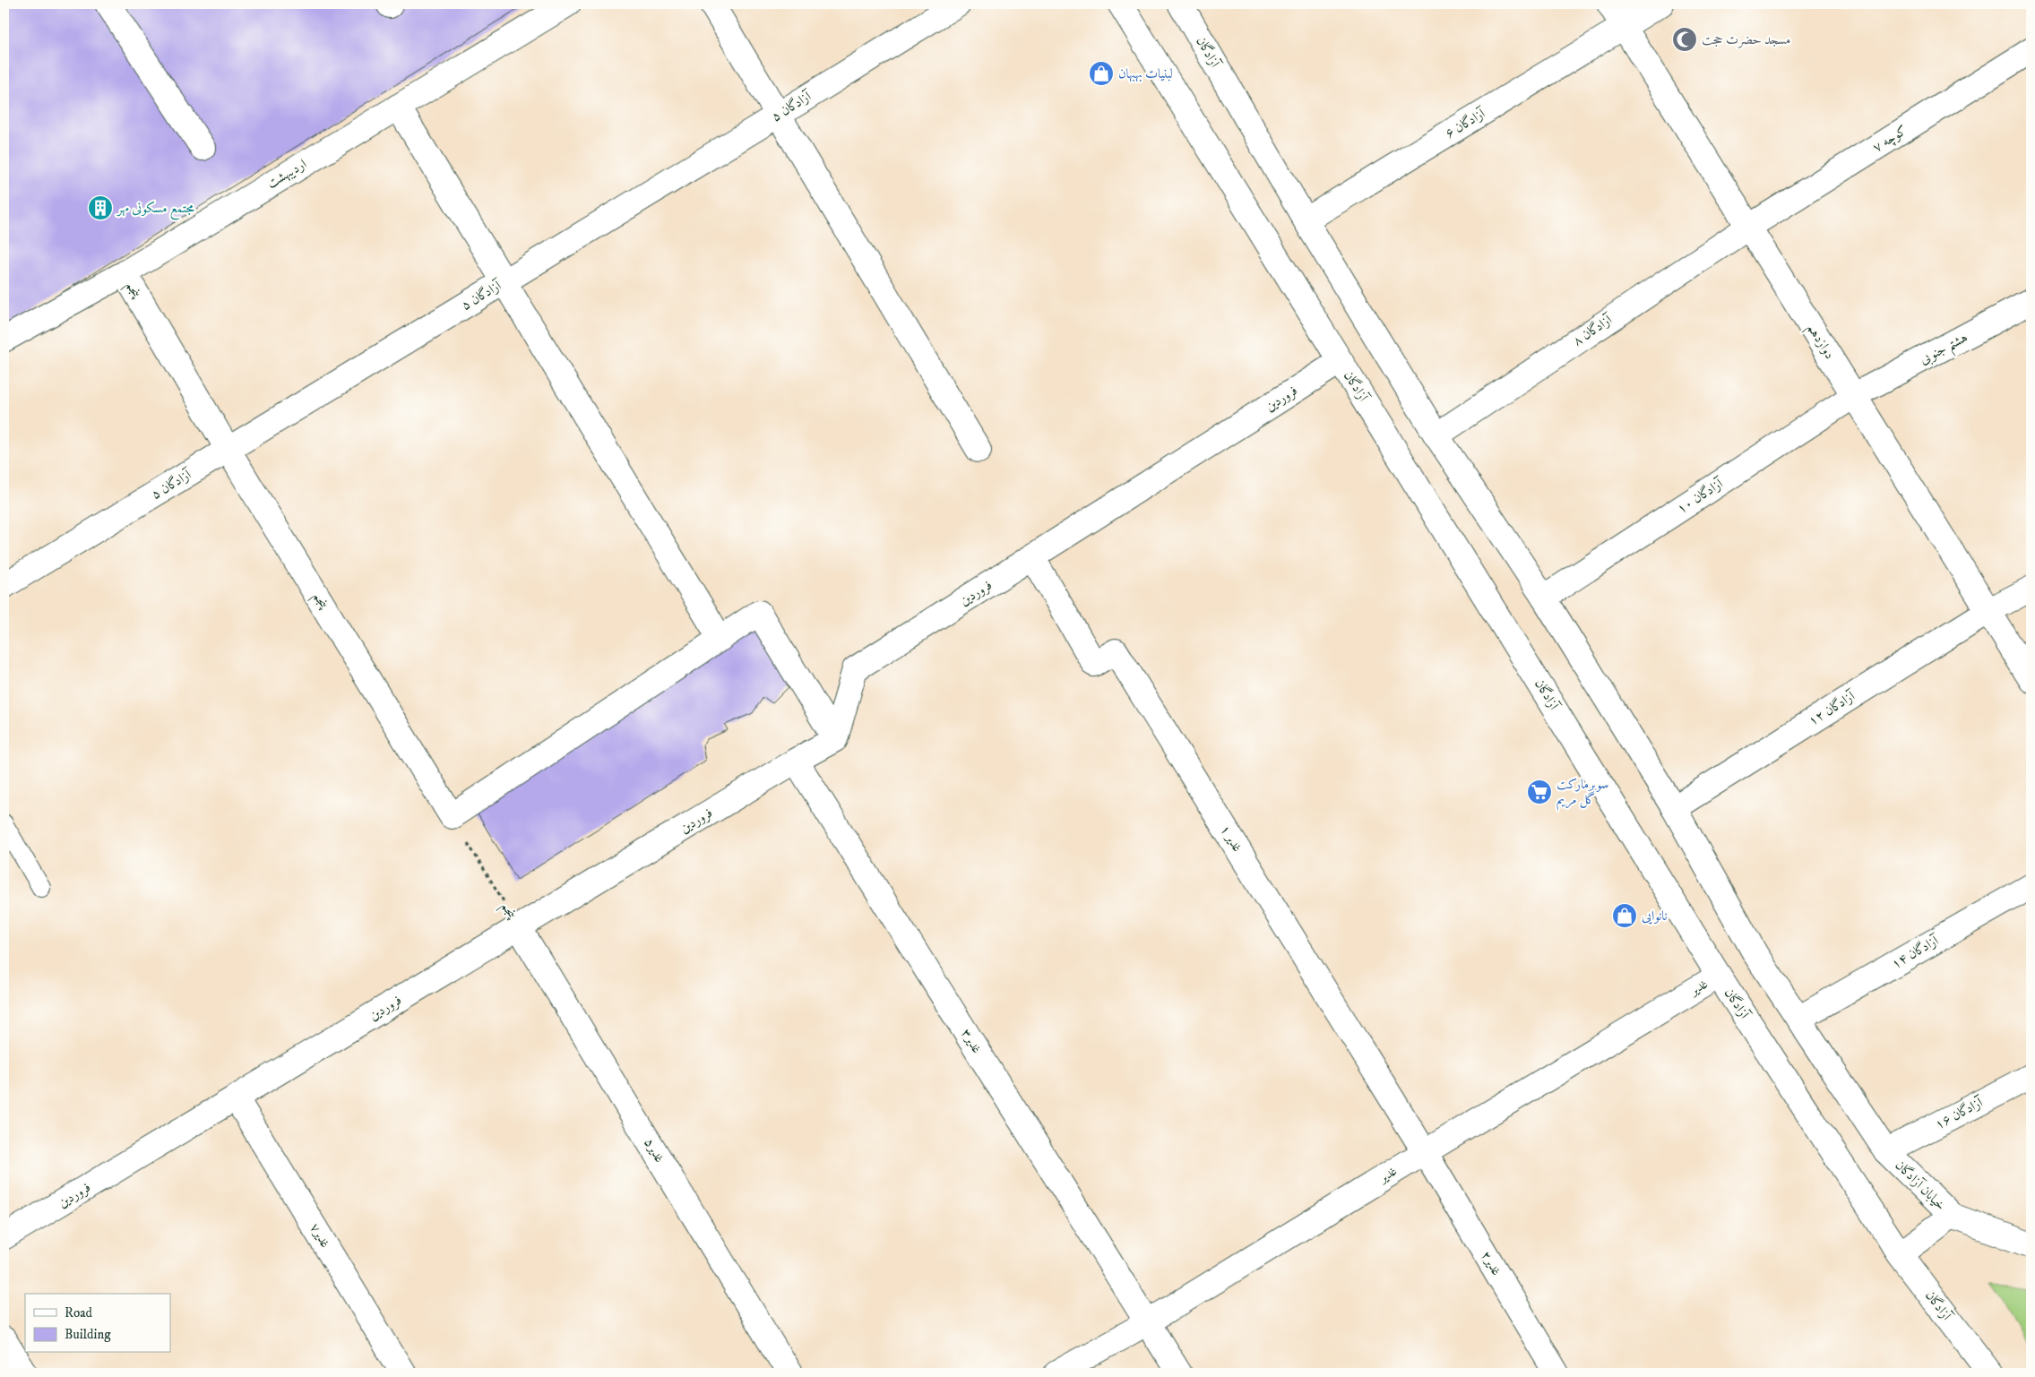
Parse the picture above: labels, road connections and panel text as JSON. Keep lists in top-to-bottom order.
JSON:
{
  "streets": {
    "street": [
      "آزادگان",
      "آزادگان ۵",
      "آزادگان ۶",
      "کوچه ۷",
      "اردیبهشت",
      "پنجم",
      "آزادگان ۸",
      "دوازدهم",
      "هشتم جنوبی",
      "فروردین",
      "آزادگان ۱۰",
      "آزادگان ۱۲",
      "غدیر ۱",
      "آزادگان ۱۴",
      "غدیر",
      "غدیر۳",
      "آزادگان ۱۶",
      "غدیر۵",
      "خیابان آزادگان",
      "غدیر۷",
      "غدیر۲"
    ]
  },
  "crossings": [
    ["آزادگان", "آزادگان ۶"],
    ["آزادگان", "آزادگان ۸"],
    ["آزادگان", "فروردین"],
    ["آزادگان", "آزادگان ۱۰"],
    ["آزادگان", "آزادگان ۱۲"],
    ["آزادگان", "آزادگان ۱۴"],
    ["آزادگان", "غدیر"],
    ["آزادگان", "آزادگان ۱۶"],
    ["آزادگان", "خیابان آزادگان"],
    ["آزادگان ۵", "پنجم"],
    ["آزادگان ۶", "دوازدهم"],
    ["کوچه ۷", "آزادگان ۸"],
    ["کوچه ۷", "دوازدهم"],
    ["اردیبهشت", "پنجم"],
    ["پنجم", "فروردین"],
    ["پنجم", "غدیر۵"],
    ["آزادگان ۸", "دوازدهم"],
    ["دوازدهم", "هشتم جنوبی"],
    ["دوازدهم", "آزادگان ۱۰"],
    ["دوازدهم", "آزادگان ۱۲"],
    ["هشتم جنوبی", "آزادگان ۱۰"],
    ["فروردین", "غدیر ۱"],
    ["فروردین", "غدیر۳"],
    ["فروردین", "غدیر۵"],
    ["فروردین", "غدیر۷"],
    ["غدیر ۱", "غدیر"],
    ["غدیر ۱", "غدیر۲"],
    ["غدیر", "غدیر۳"],
    ["غدیر", "غدیر۲"],
    ["آزادگان ۱۶", "خیابان آزادگان"]
  ],
  "places": {
    "mosque": ["مسجد حضرت حجت"],
    "shop": ["لبنیات بهبهان", "نانوایی"],
    "building": ["مجتمع مسکونی مهر"],
    "supermarket": ["سوپرمارکت گل مریم"]
  },
  "legend": ["Road", "Building"]
}
